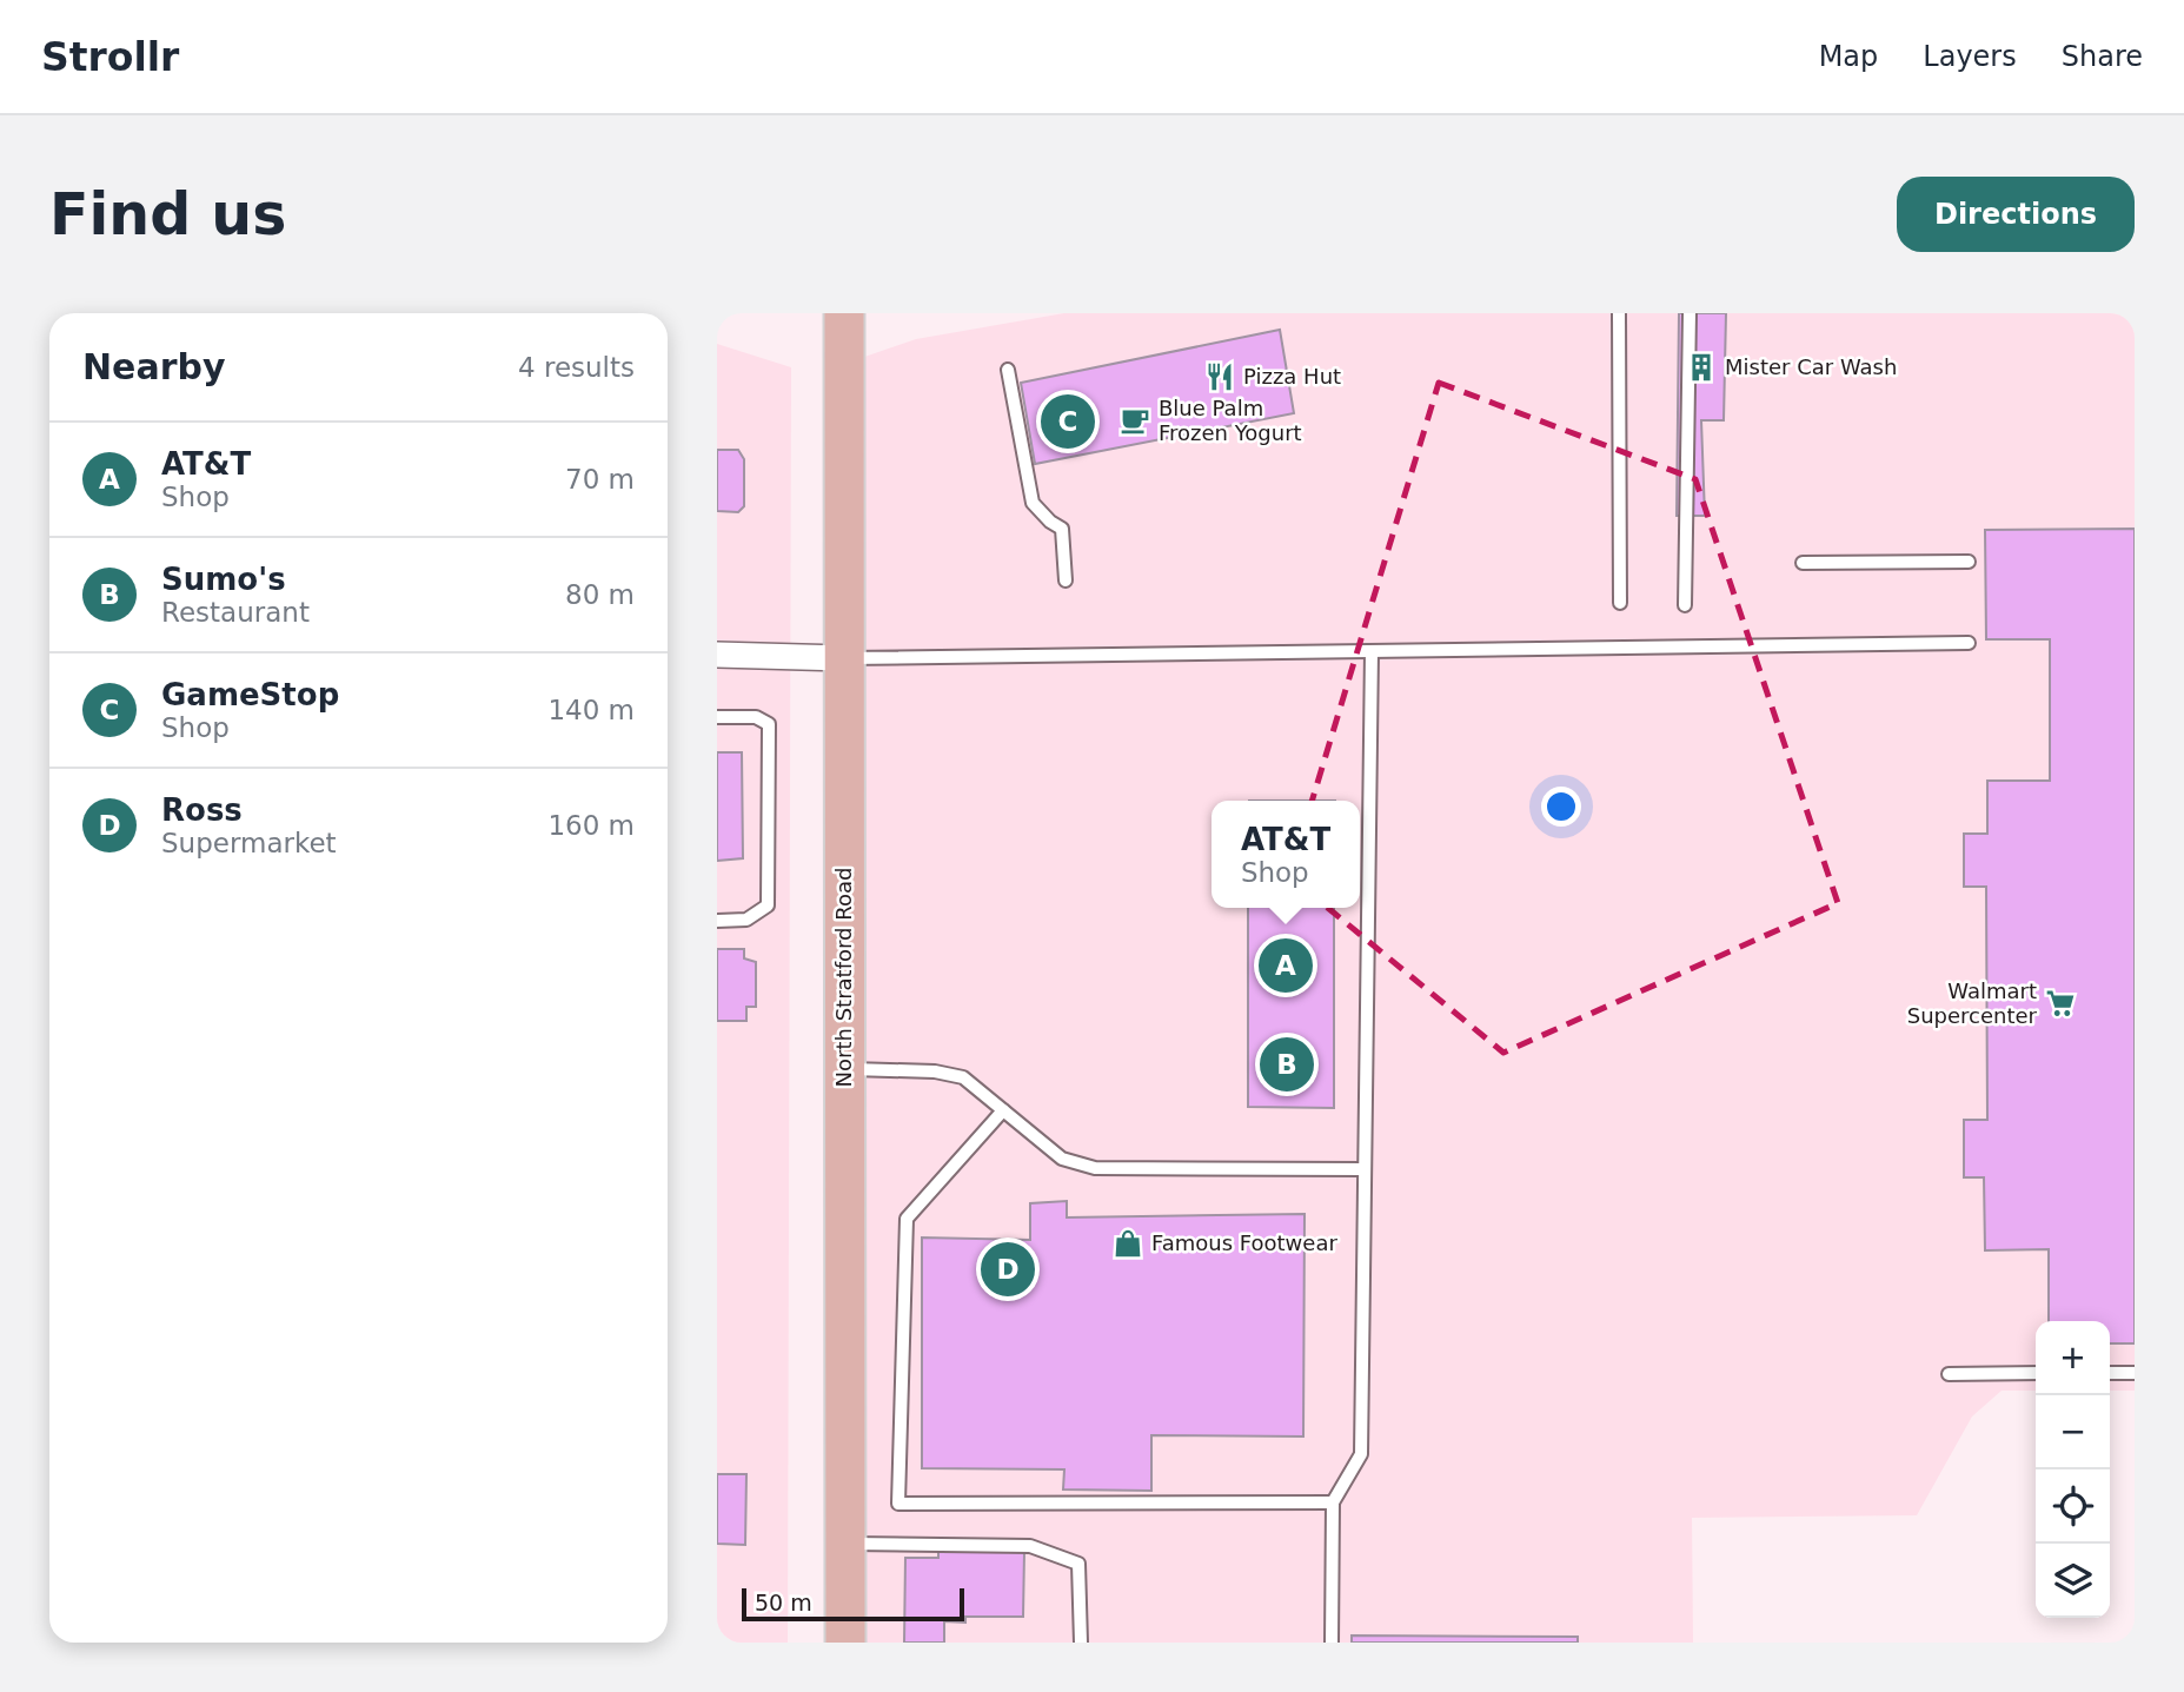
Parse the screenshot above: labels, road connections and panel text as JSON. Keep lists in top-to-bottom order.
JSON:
{
  "streets": {
    "main road": ["North Stratford Road"]
  },
  "places": {
    "building": ["Mister Car Wash"],
    "restaurant": ["Pizza Hut"],
    "cafe": ["Blue Palm Frozen Yogurt"],
    "supermarket": ["Walmart Supercenter"],
    "shop": ["Famous Footwear"]
  },
  "scale_bar": "50 m",
  "page": {
    "header": "Strollr",
    "nav": ["Map", "Layers", "Share"],
    "buttons": "Directions",
    "title": "Find us",
    "heading": ["Nearby", "4 results"],
    "pins": [
      "C",
      "A",
      "B",
      "D"
    ],
    "list": [
      {
        "mark": "A",
        "name": "AT&T",
        "note": "Shop",
        "value": "70 m"
      },
      {
        "mark": "B",
        "name": "Sumo's",
        "note": "Restaurant",
        "value": "80 m"
      },
      {
        "mark": "C",
        "name": "GameStop",
        "note": "Shop",
        "value": "140 m"
      },
      {
        "mark": "D",
        "name": "Ross",
        "note": "Supermarket",
        "value": "160 m"
      }
    ],
    "popup": ["AT&T", "Shop"],
    "map_buttons": ["+", "−"],
    "scale": "50 m"
  }
}
